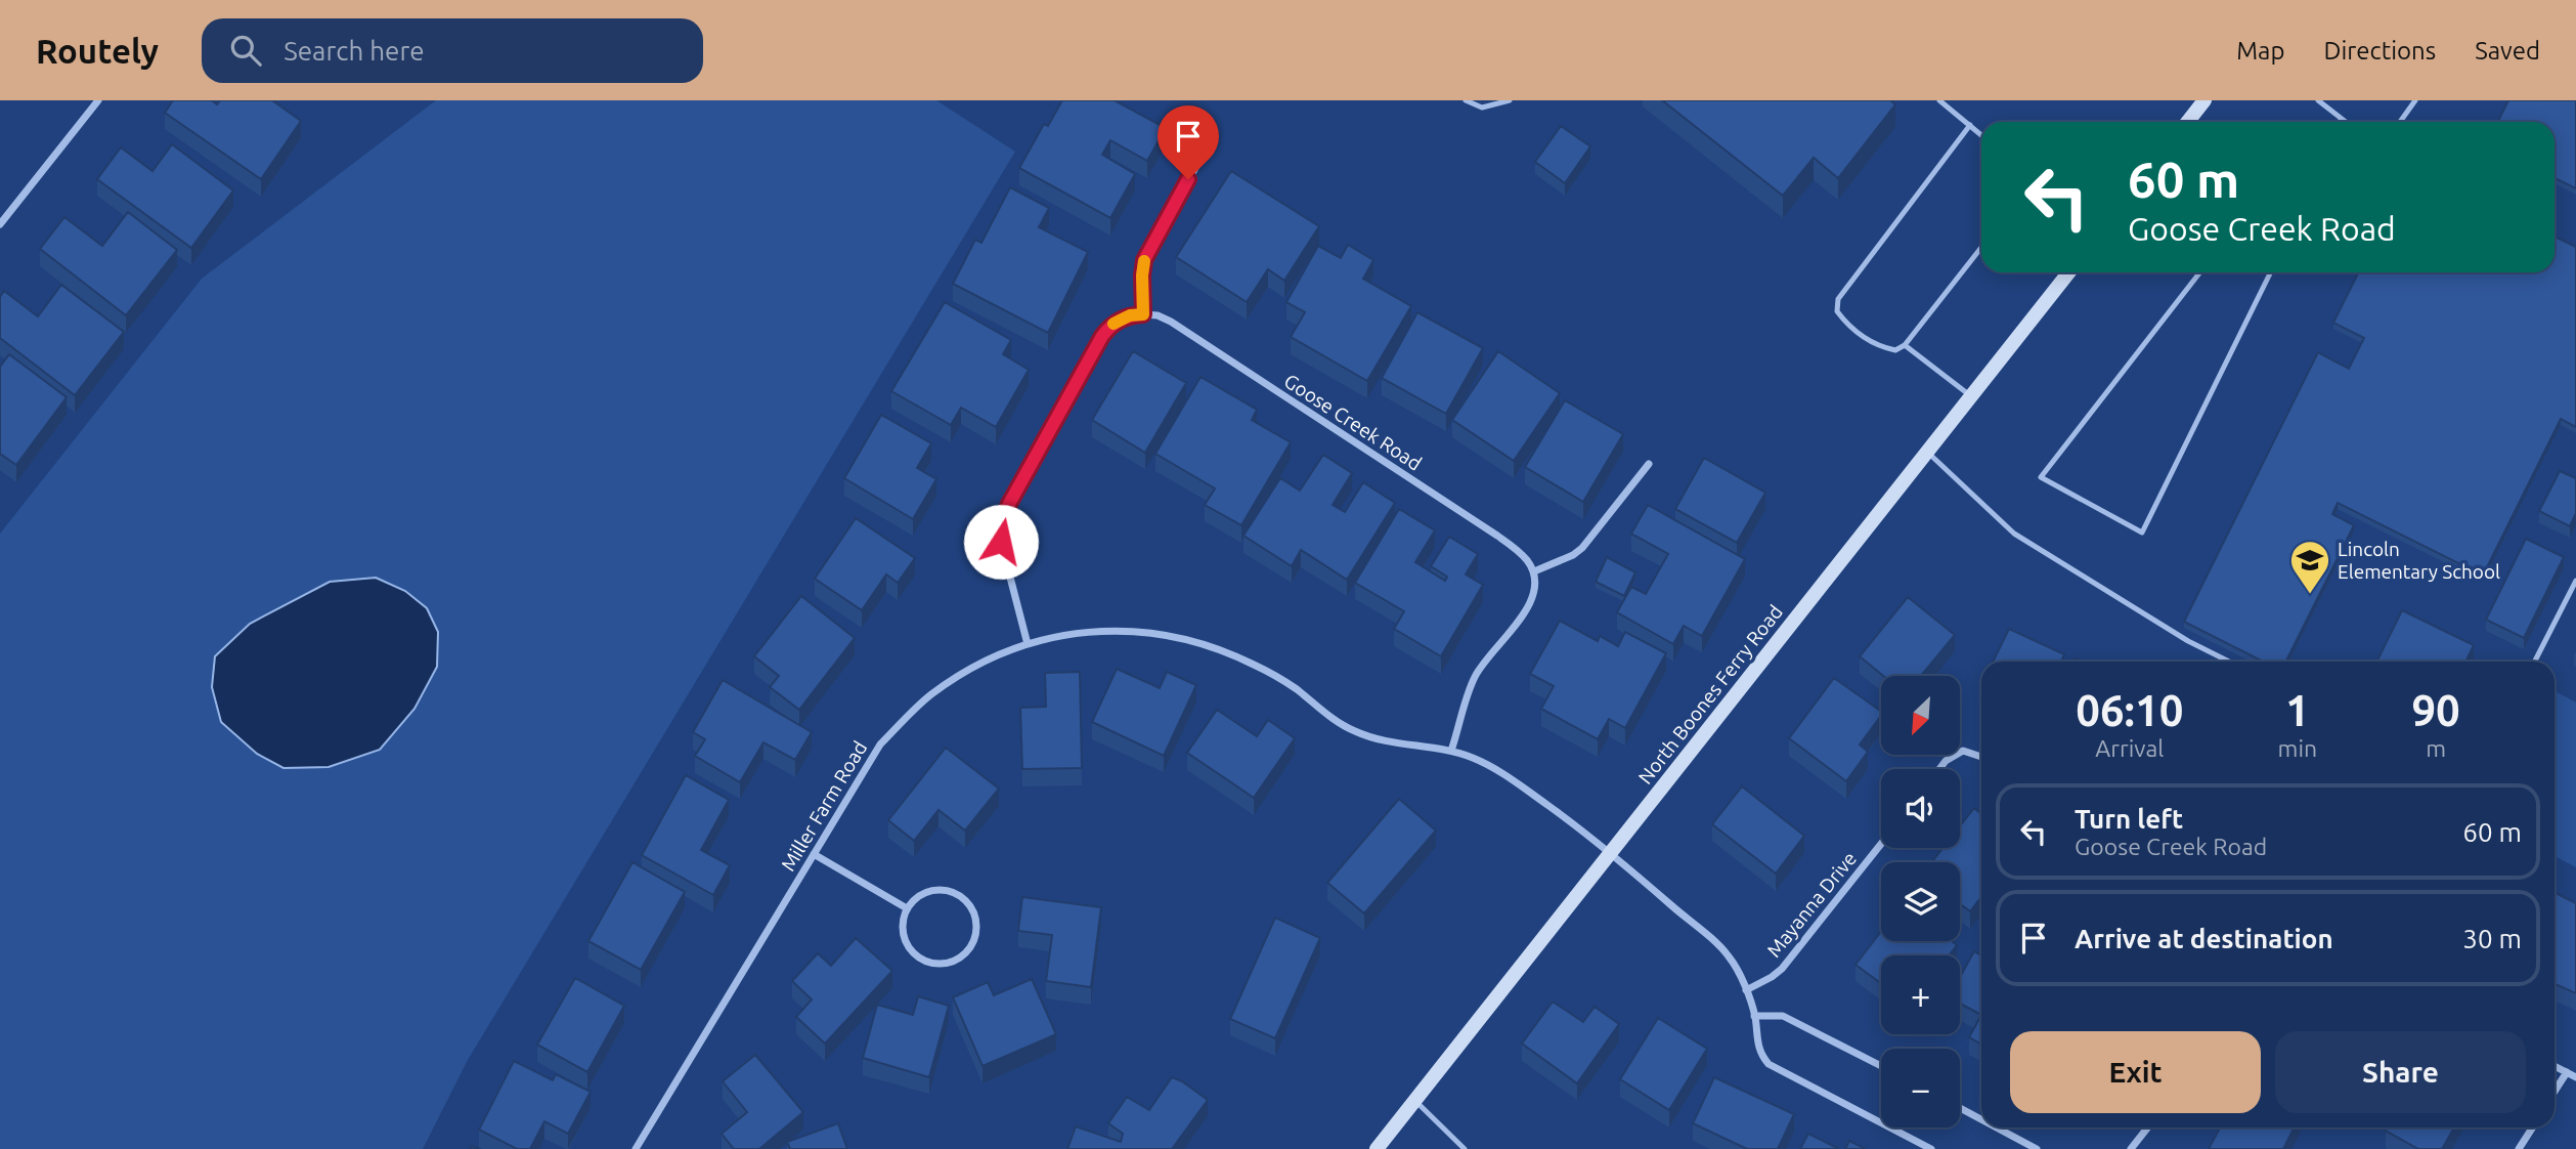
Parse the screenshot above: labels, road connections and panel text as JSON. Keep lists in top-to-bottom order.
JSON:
{
  "streets": {
    "main road": ["North Boones Ferry Road"],
    "street": ["Goose Creek Road", "Miller Farm Road", "Mayanna Drive"]
  },
  "crossings": [
    ["North Boones Ferry Road", "Miller Farm Road"],
    ["Miller Farm Road", "Mayanna Drive"]
  ],
  "places": {
    "school or university": ["Lincoln Elementary School"]
  },
  "north": "bottom left",
  "page": {
    "header": "Routely",
    "search": "Search here",
    "nav": ["Map", "Directions", "Saved"],
    "turn": ["60 m", "Goose Creek Road"],
    "eta": [
      "06:10",
      "Arrival",
      "1",
      "min",
      "90",
      "m"
    ],
    "map_buttons": ["+", "−"],
    "list": [
      {
        "name": "Turn left",
        "note": "Goose Creek Road",
        "value": "60 m"
      },
      {
        "name": "Arrive at destination",
        "value": "30 m"
      }
    ],
    "buttons": ["Exit", "Share"]
  }
}
